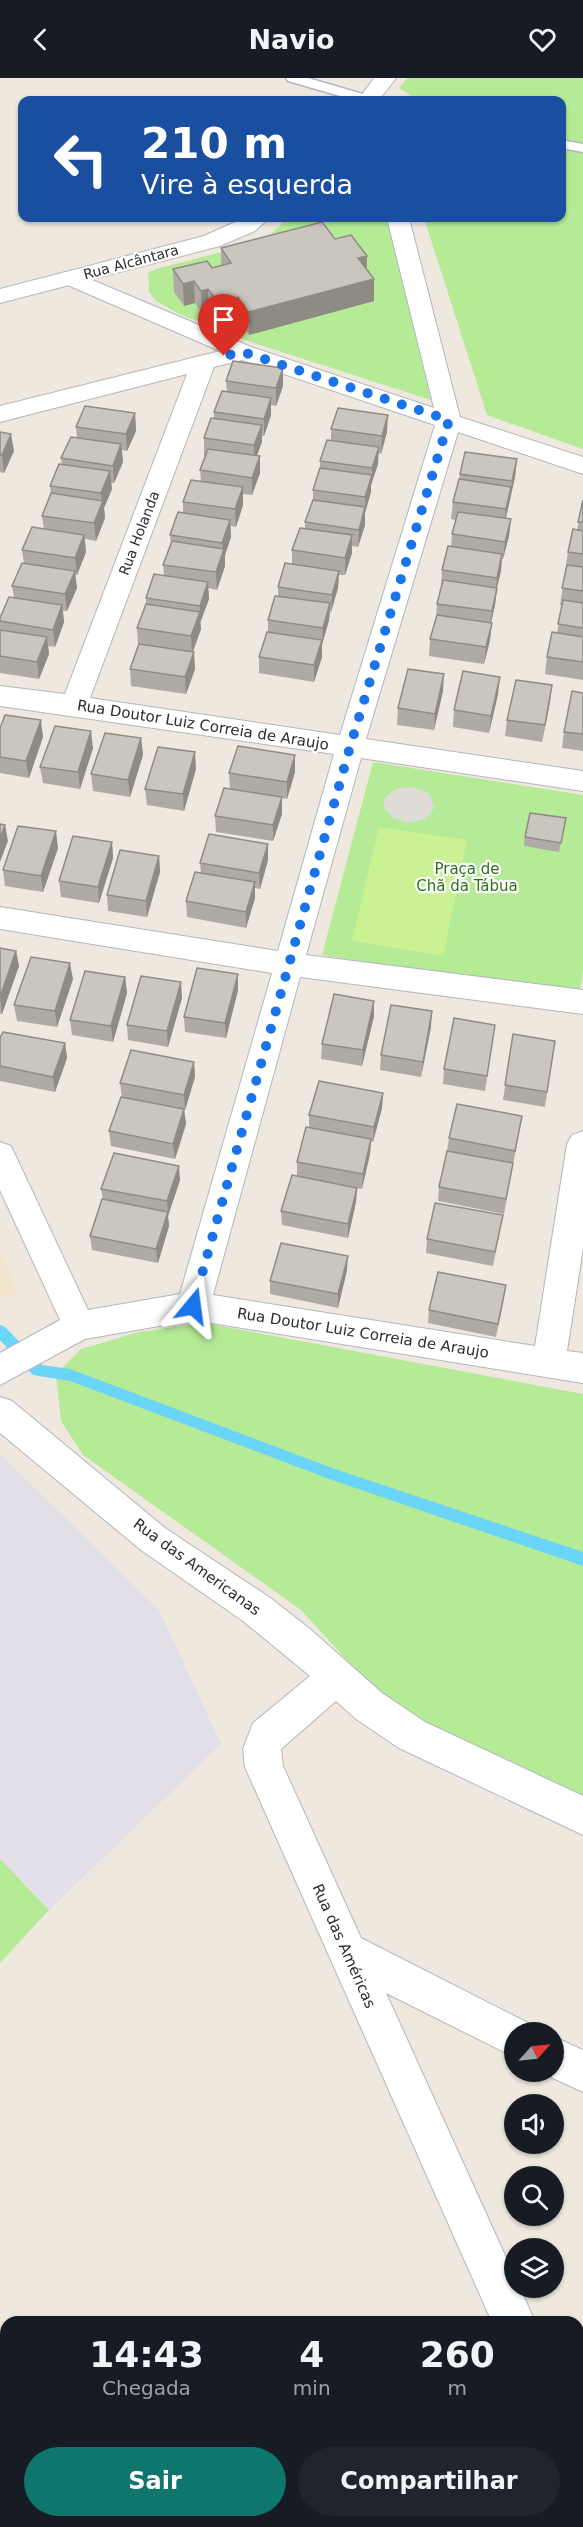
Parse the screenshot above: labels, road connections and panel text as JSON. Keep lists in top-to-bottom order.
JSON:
{
  "streets": {
    "street": [
      "Rua Alcântara",
      "Rua Holanda",
      "Rua Doutor Luiz Correia de Araujo",
      "Rua das Americanas",
      "Rua das Américas"
    ]
  },
  "crossings": [
    ["Rua Holanda", "Rua Doutor Luiz Correia de Araujo"],
    ["Rua das Americanas", "Rua das Américas"]
  ],
  "parks": ["Praça de Chã da Tábua"],
  "north": "top right",
  "page": {
    "header": "Navio",
    "turn": ["210 m", "Vire à esquerda"],
    "eta": [
      "14:43",
      "Chegada",
      "4",
      "min",
      "260",
      "m"
    ],
    "buttons": ["Sair", "Compartilhar"]
  }
}
